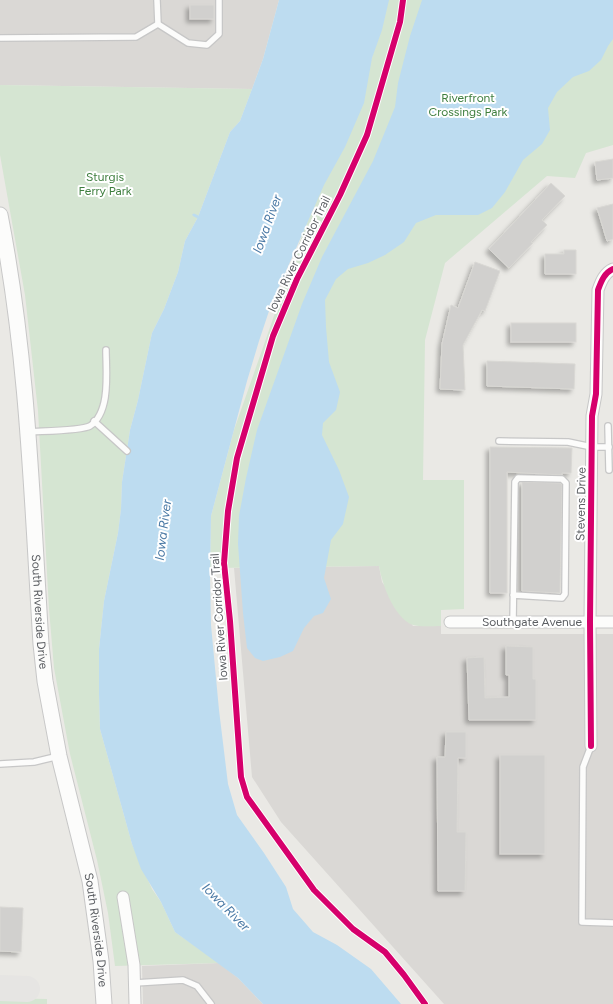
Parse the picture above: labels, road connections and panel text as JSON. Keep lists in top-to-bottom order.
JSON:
{
  "streets": {
    "main road": ["South Riverside Drive"],
    "street": ["Stevens Drive", "Southgate Avenue"],
    "cycle path": ["Iowa River Corridor Trail"]
  },
  "crossings": [
    ["Stevens Drive", "Southgate Avenue"]
  ],
  "water": ["Iowa River"],
  "parks": ["Riverfront Crossings Park", "Sturgis Ferry Park"]
}
